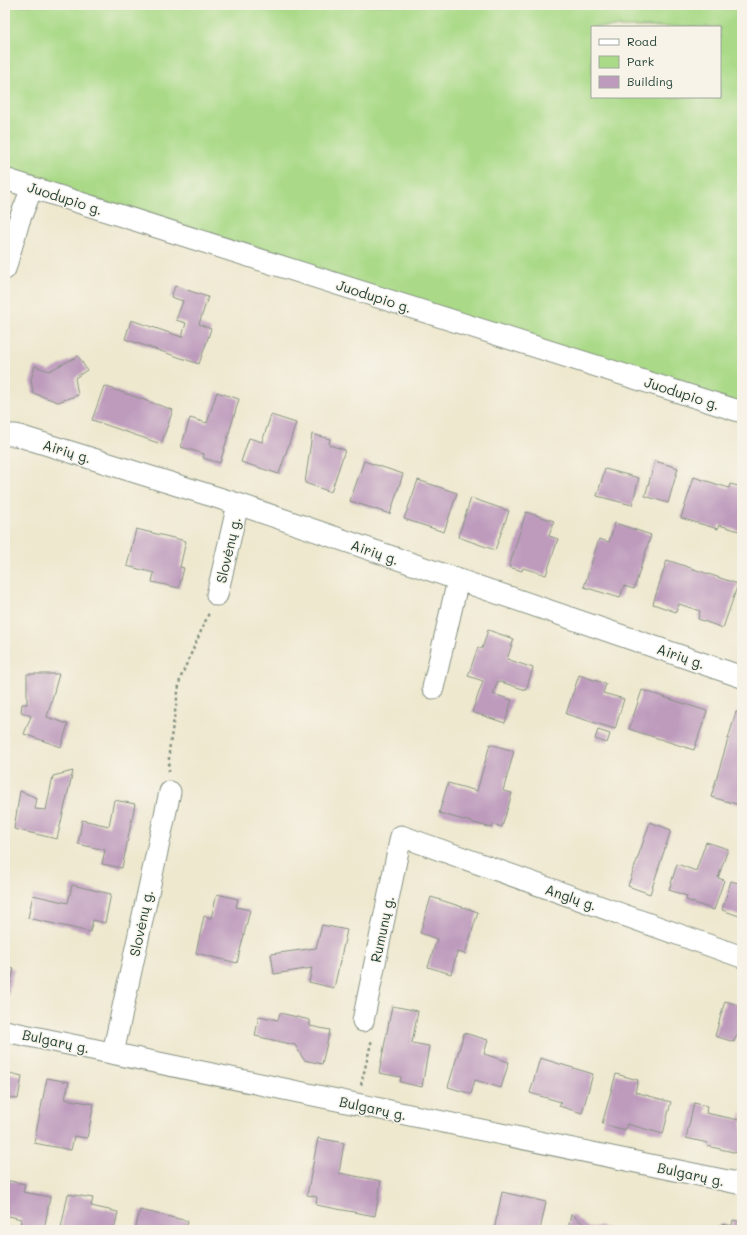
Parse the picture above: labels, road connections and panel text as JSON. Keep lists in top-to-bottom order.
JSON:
{
  "streets": {
    "street": [
      "Juodupio g.",
      "Airių g.",
      "Slovėnų g.",
      "Anglų g.",
      "Rumunų g.",
      "Bulgarų g."
    ]
  },
  "crossings": [
    ["Airių g.", "Slovėnų g."],
    ["Slovėnų g.", "Bulgarų g."],
    ["Anglų g.", "Rumunų g."]
  ],
  "legend": ["Road", "Park", "Building"]
}
